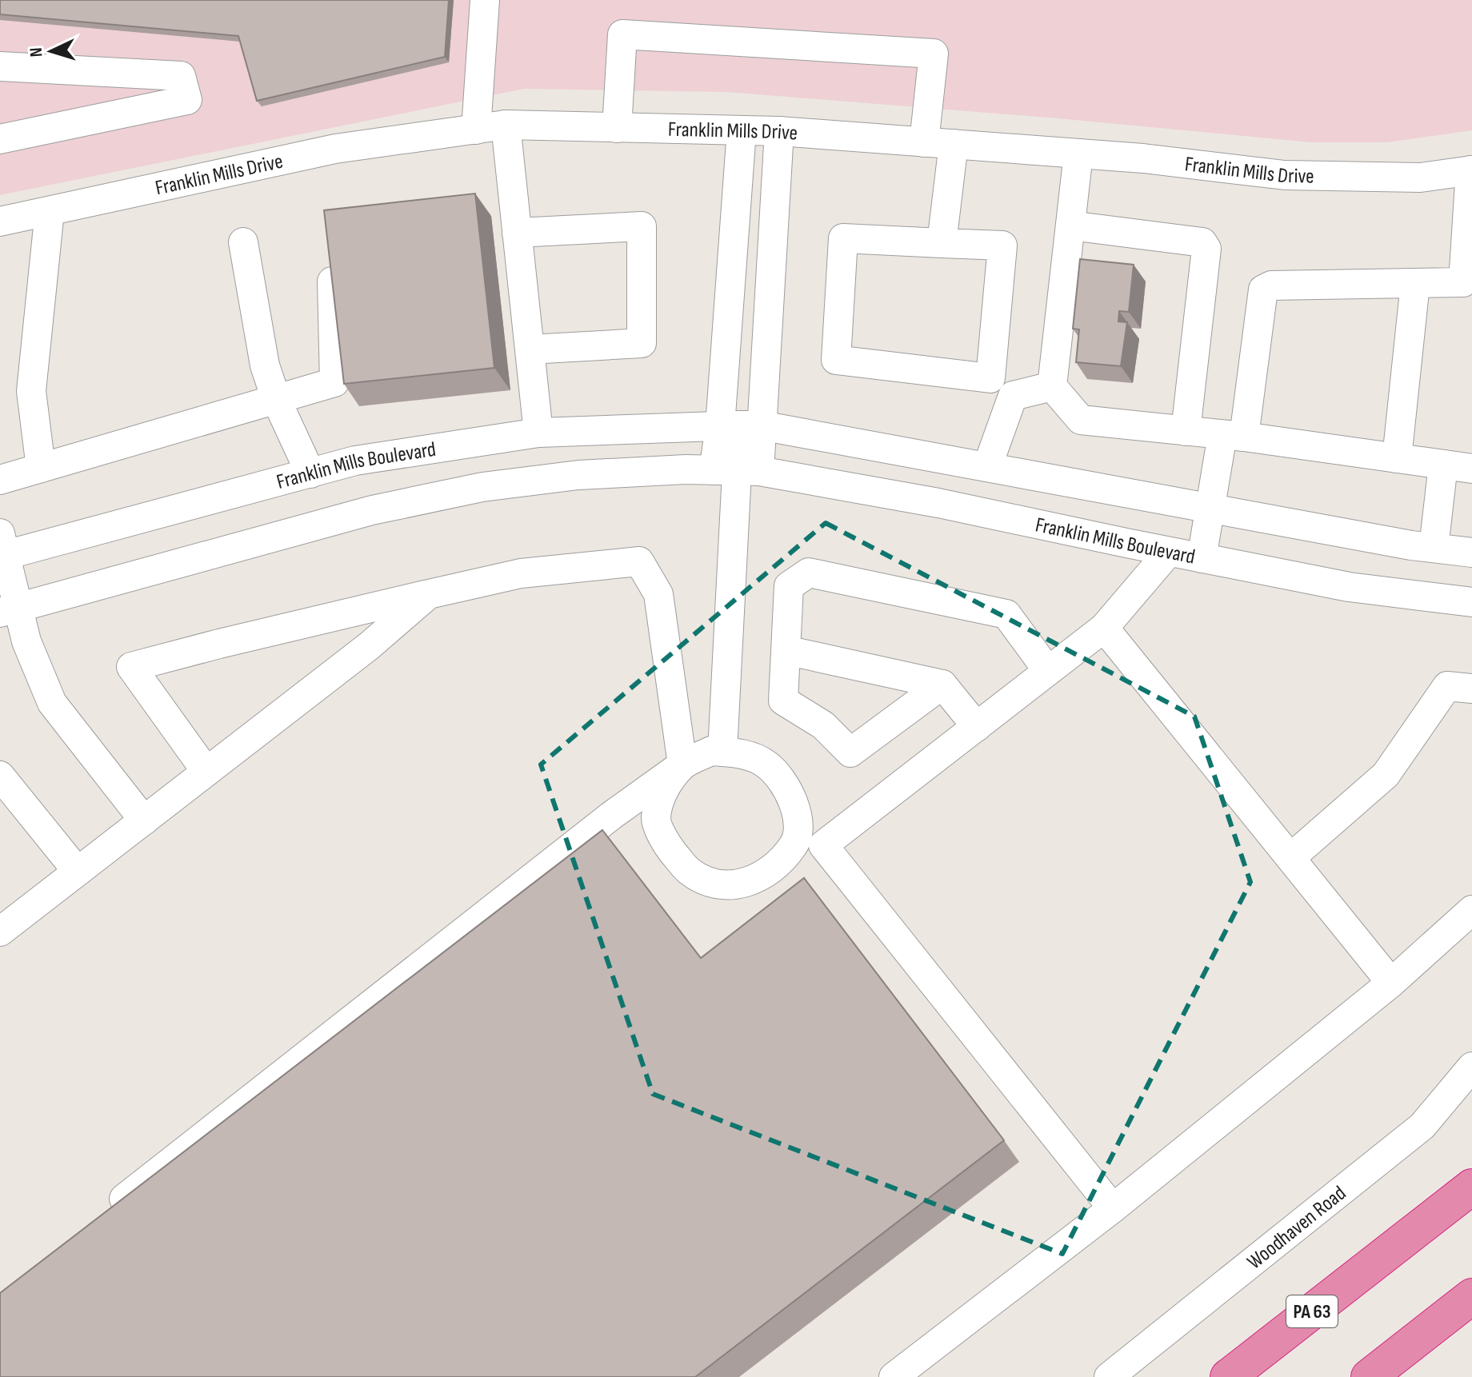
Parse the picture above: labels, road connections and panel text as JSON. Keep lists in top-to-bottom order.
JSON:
{
  "streets": {
    "highway": ["PA 63"],
    "street": ["Franklin Mills Drive", "Franklin Mills Boulevard", "Woodhaven Road"]
  },
  "north": "left"
}
